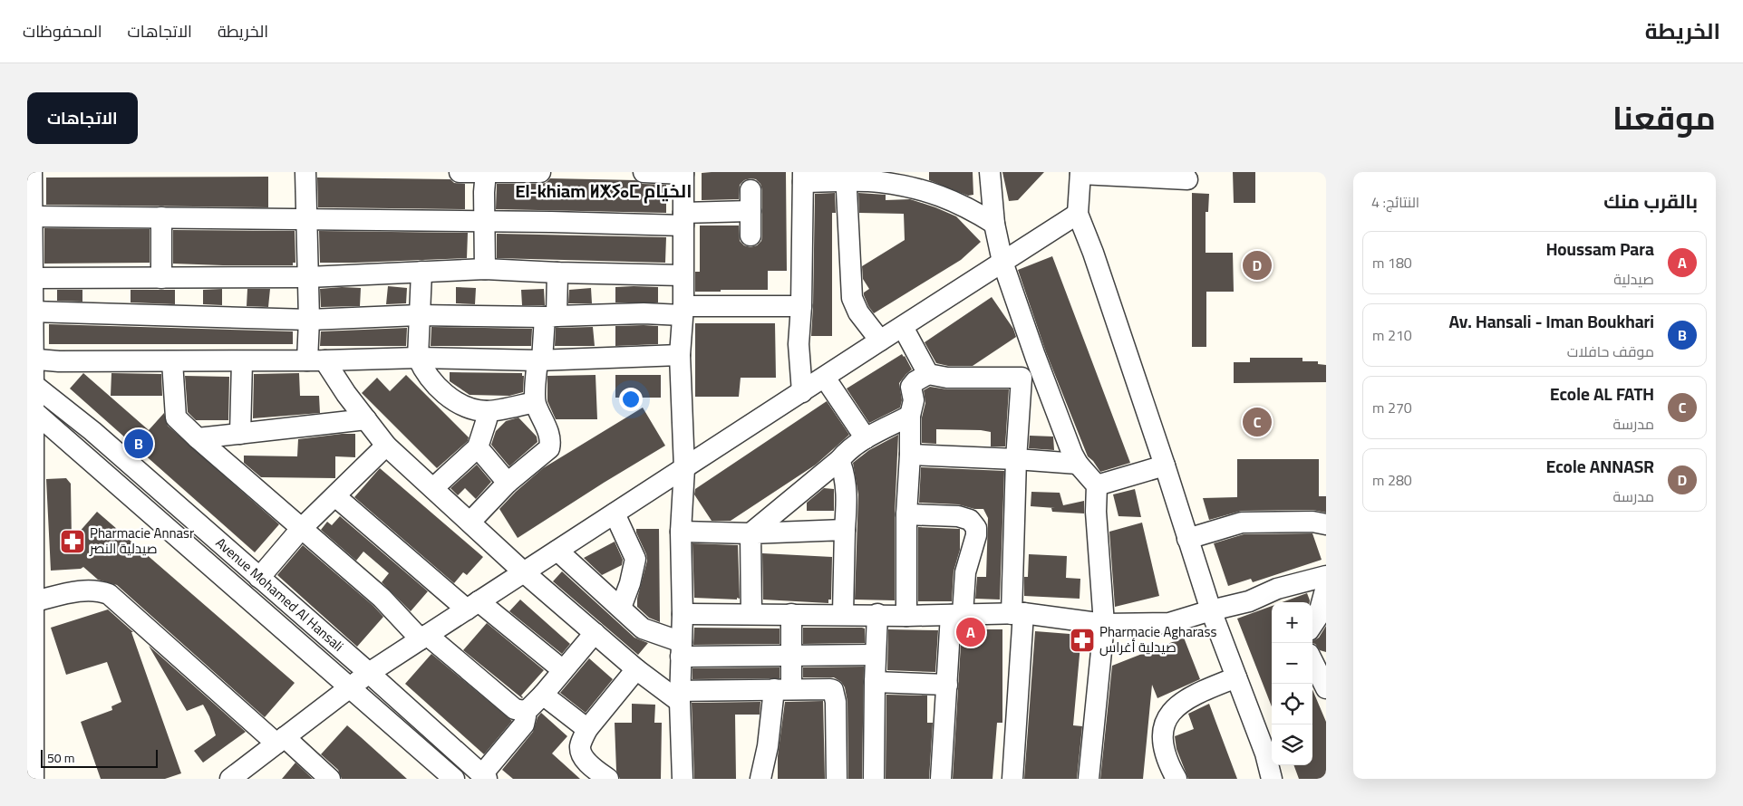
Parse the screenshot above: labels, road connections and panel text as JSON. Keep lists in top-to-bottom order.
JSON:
{
  "streets": {
    "street": ["Avenue Mohamed Al Hansali"]
  },
  "districts": ["El-khiam ⵍⵅⵢⴰⵎ الخيام"],
  "places": {
    "pharmacy": ["Pharmacie Annasr صيدلية النصر", "Pharmacie Agharass صيدلية أغراس"]
  },
  "scale_bar": "50 m",
  "page": {
    "header": "الخريطة",
    "nav": ["الخريطة", "الاتجاهات", "المحفوظات"],
    "title": "موقعنا",
    "buttons": "الاتجاهات",
    "heading": ["بالقرب منك", "النتائج: 4"],
    "list": [
      {
        "mark": "A",
        "name": "Houssam Para",
        "note": "صيدلية",
        "value": "180 m"
      },
      {
        "mark": "B",
        "name": "Av. Hansali - Iman Boukhari",
        "note": "موقف حافلات",
        "value": "210 m"
      },
      {
        "mark": "C",
        "name": "Ecole AL FATH",
        "note": "مدرسة",
        "value": "270 m"
      },
      {
        "mark": "D",
        "name": "Ecole ANNASR",
        "note": "مدرسة",
        "value": "280 m"
      }
    ],
    "pins": [
      "D",
      "C",
      "B",
      "A"
    ],
    "map_buttons": ["+", "−"],
    "scale": "50 m"
  }
}
